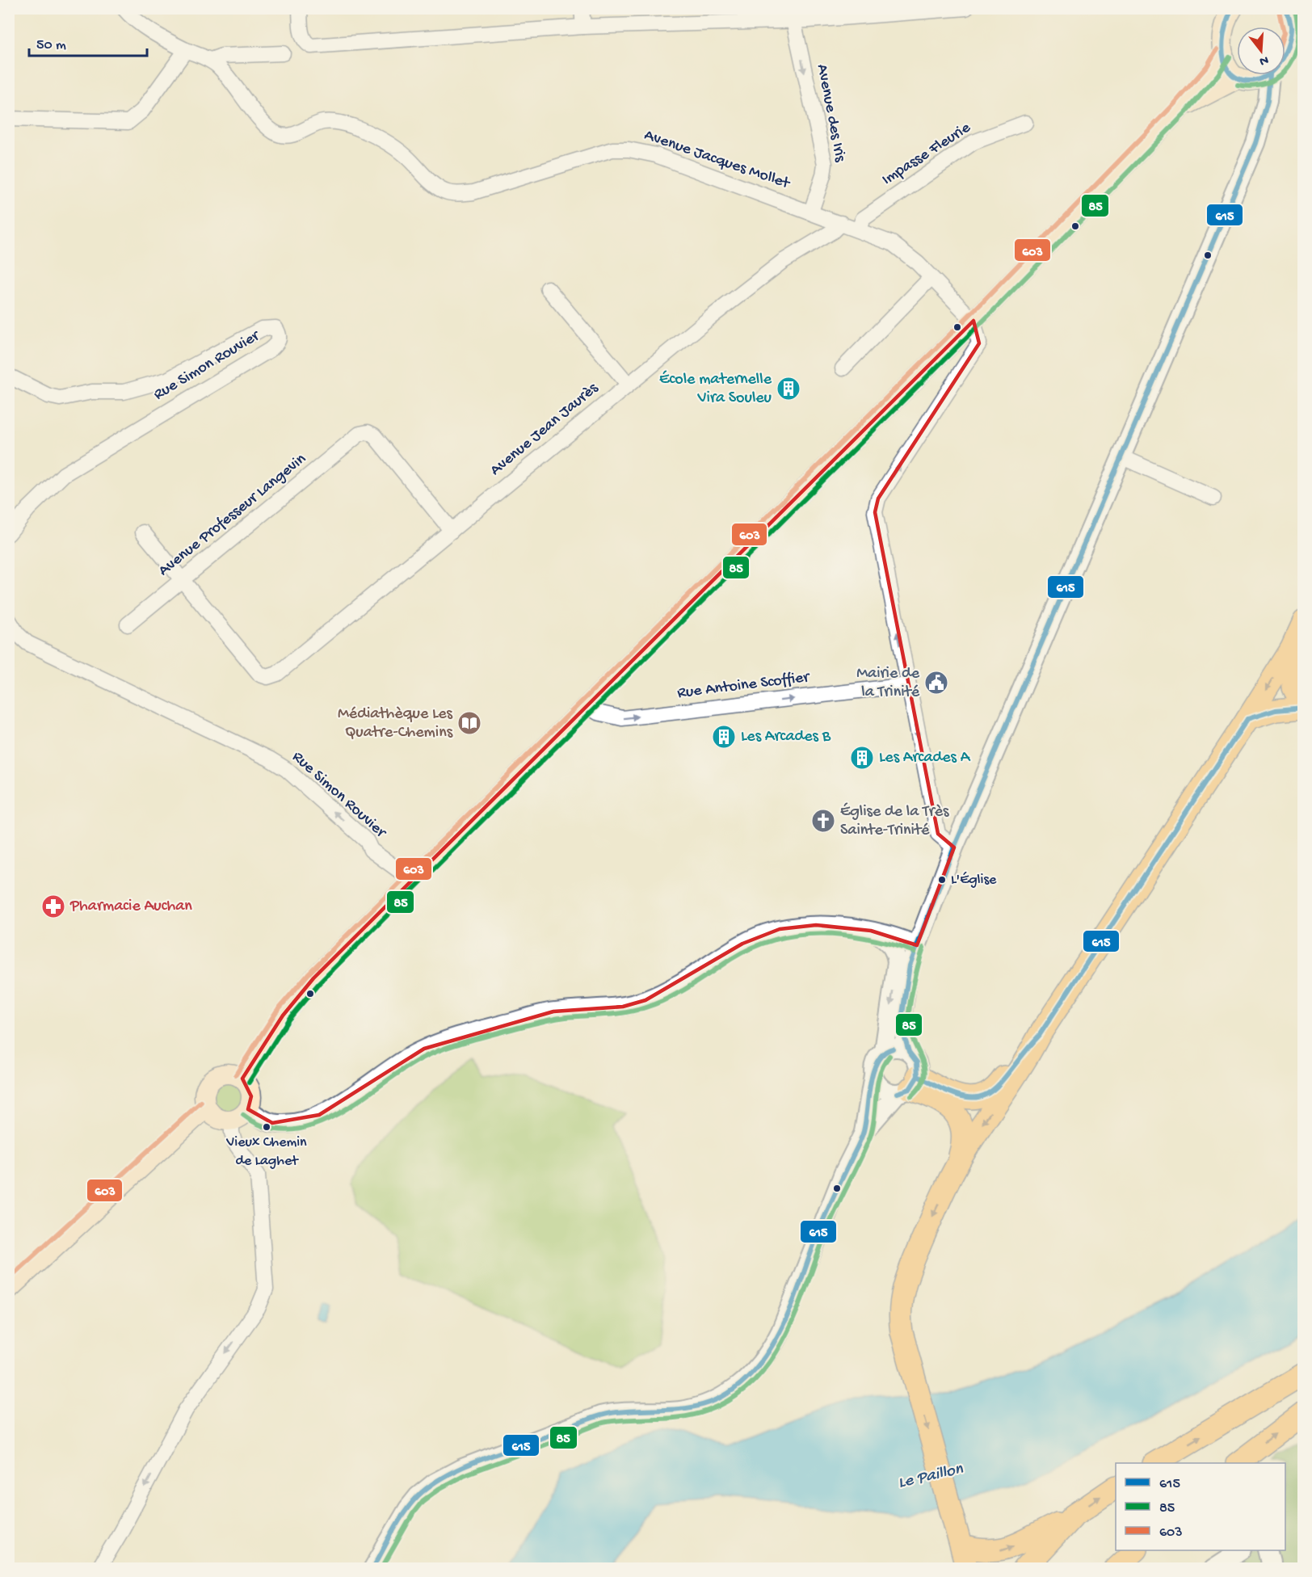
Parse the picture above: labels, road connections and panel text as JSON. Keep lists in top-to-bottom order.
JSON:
{
  "streets": {
    "street": [
      "Avenue des Iris",
      "Impasse Fleurie",
      "Avenue Jacques Mollet",
      "Rue Simon Rouvier",
      "Avenue Jean Jaurès",
      "Avenue Professeur Langevin",
      "Rue Antoine Scoffier"
    ]
  },
  "crossings": [
    ["Avenue des Iris", "Avenue Jacques Mollet"],
    ["Impasse Fleurie", "Avenue Jacques Mollet"],
    ["Avenue Jacques Mollet", "Avenue Jean Jaurès"],
    ["Avenue Jean Jaurès", "Avenue Professeur Langevin"]
  ],
  "one_way": ["Avenue des Iris", "Rue Simon Rouvier", "Rue Antoine Scoffier"],
  "water": ["Le Paillon"],
  "places": {
    "building": ["École maternelle Vira Souleu", "Les Arcades B", "Les Arcades A"],
    "public building": ["Mairie de la Trinité"],
    "library": ["Médiathèque Les Quatre-Chemins"],
    "church": ["Église de la Très Sainte-Trinité"],
    "other": ["L'Église", "Vieux Chemin de Laghet"],
    "pharmacy": ["Pharmacie Auchan"]
  },
  "lines": ["transit line 615", "transit line 85", "transit line 603"],
  "legend": ["615", "85", "603"],
  "scale_bar": "50 m",
  "north": "bottom"
}
